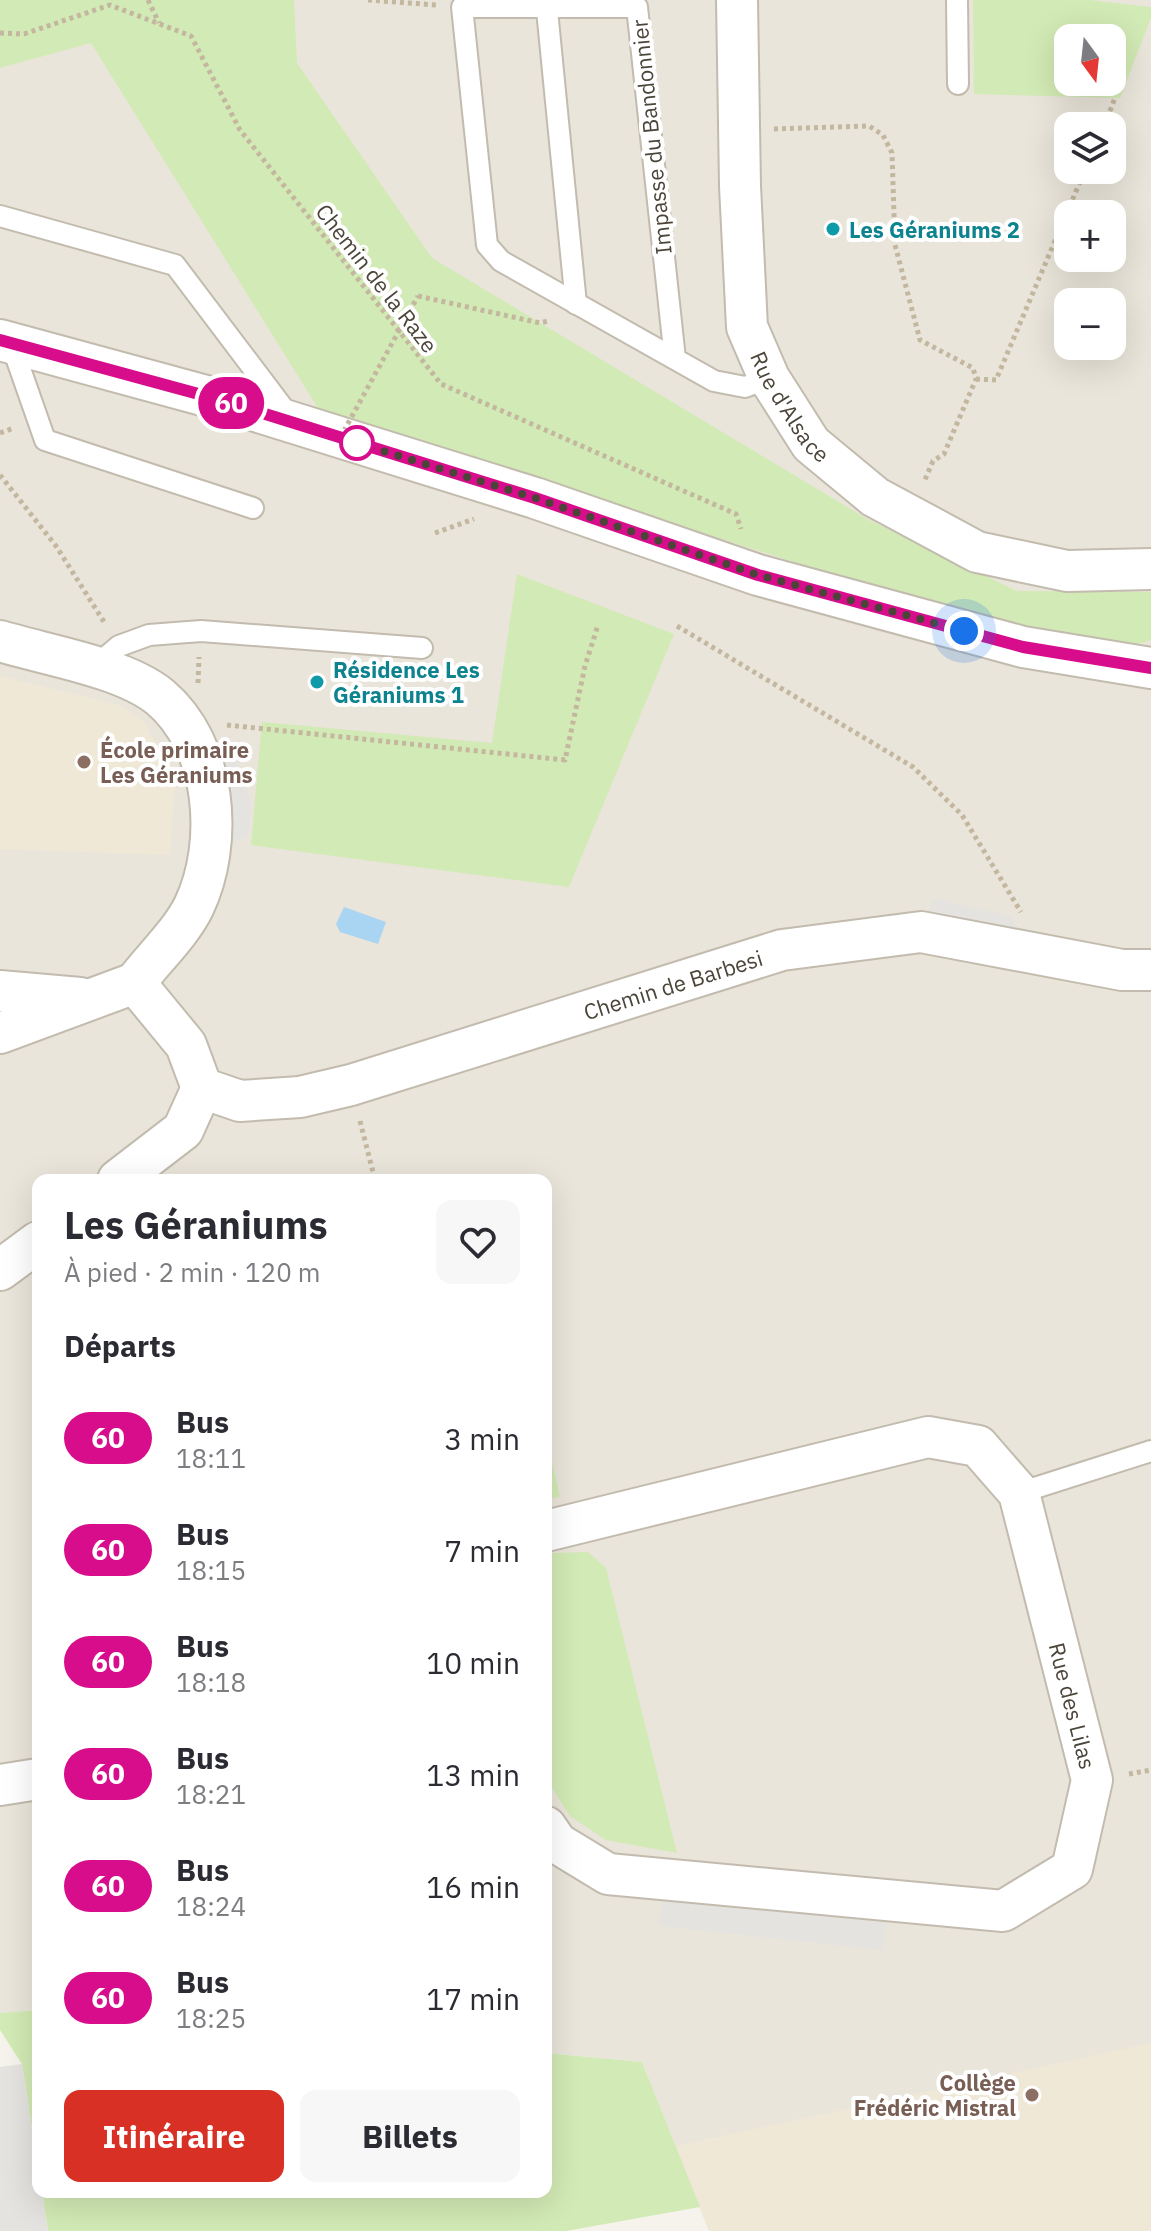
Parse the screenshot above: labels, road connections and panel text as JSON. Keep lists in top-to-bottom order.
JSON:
{
  "streets": {
    "street": ["Rue d'Alsace", "Chemin de Barbesi", "Rue des Lilas"],
    "lane": ["Impasse du Bandonnier"],
    "path": ["Chemin de la Raze"]
  },
  "places": [
    "Les Géraniums 2",
    "Résidence Les Géraniums 1",
    "École primaire Les Géraniums",
    "Collège Frédéric Mistral"
  ],
  "lines": ["bus line 60"],
  "north": "bottom",
  "page": {
    "on_map": "60",
    "map_buttons": ["+", "−"],
    "heading": [
      ["Les Géraniums", "À pied · 2 min · 120 m"],
      "Départs"
    ],
    "list": [
      {
        "mark": "60",
        "name": "Bus",
        "note": "18:11",
        "value": "3 min"
      },
      {
        "mark": "60",
        "name": "Bus",
        "note": "18:15",
        "value": "7 min"
      },
      {
        "mark": "60",
        "name": "Bus",
        "note": "18:18",
        "value": "10 min"
      },
      {
        "mark": "60",
        "name": "Bus",
        "note": "18:21",
        "value": "13 min"
      },
      {
        "mark": "60",
        "name": "Bus",
        "note": "18:24",
        "value": "16 min"
      },
      {
        "mark": "60",
        "name": "Bus",
        "note": "18:25",
        "value": "17 min"
      }
    ],
    "buttons": ["Itinéraire", "Billets"]
  }
}
